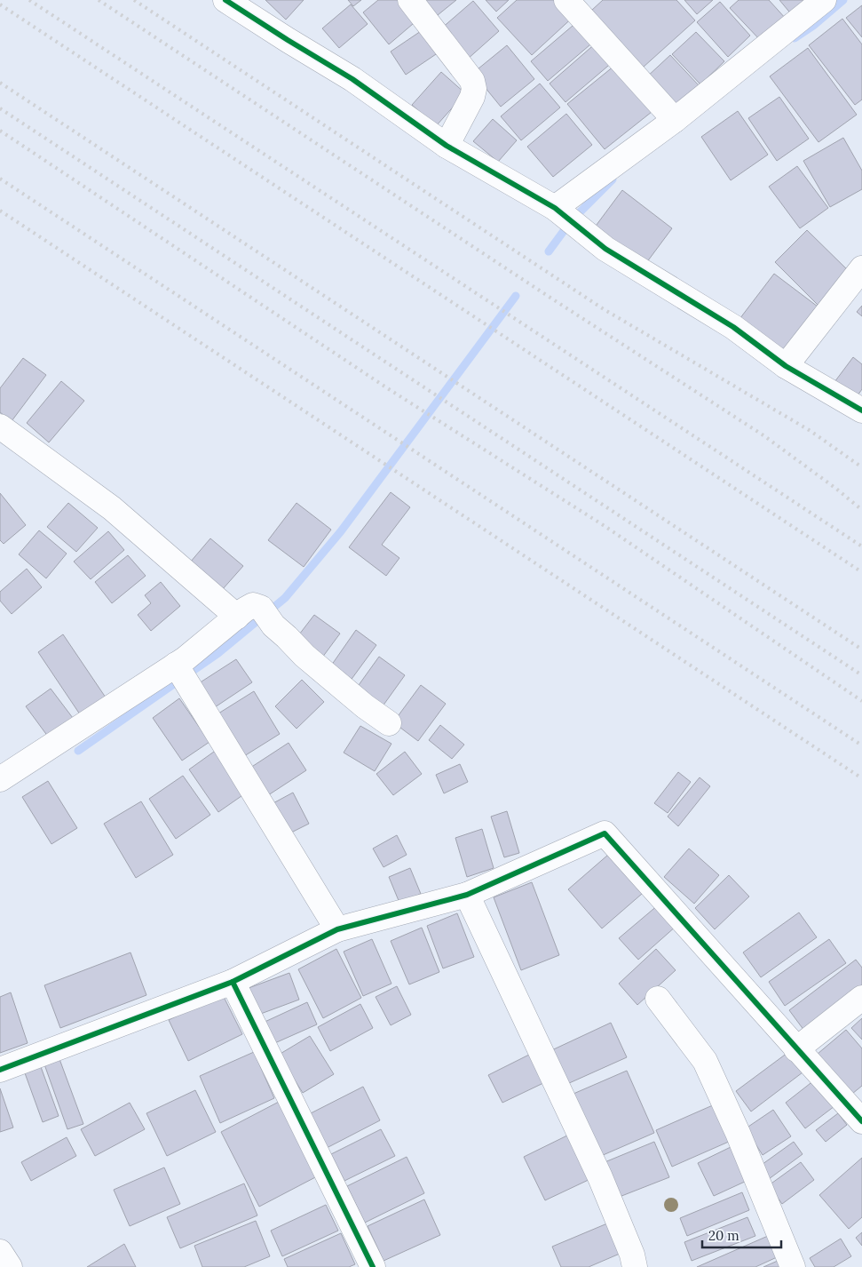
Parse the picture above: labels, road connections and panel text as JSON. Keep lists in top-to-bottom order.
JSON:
{
  "scale_bar": "20 m"
}
